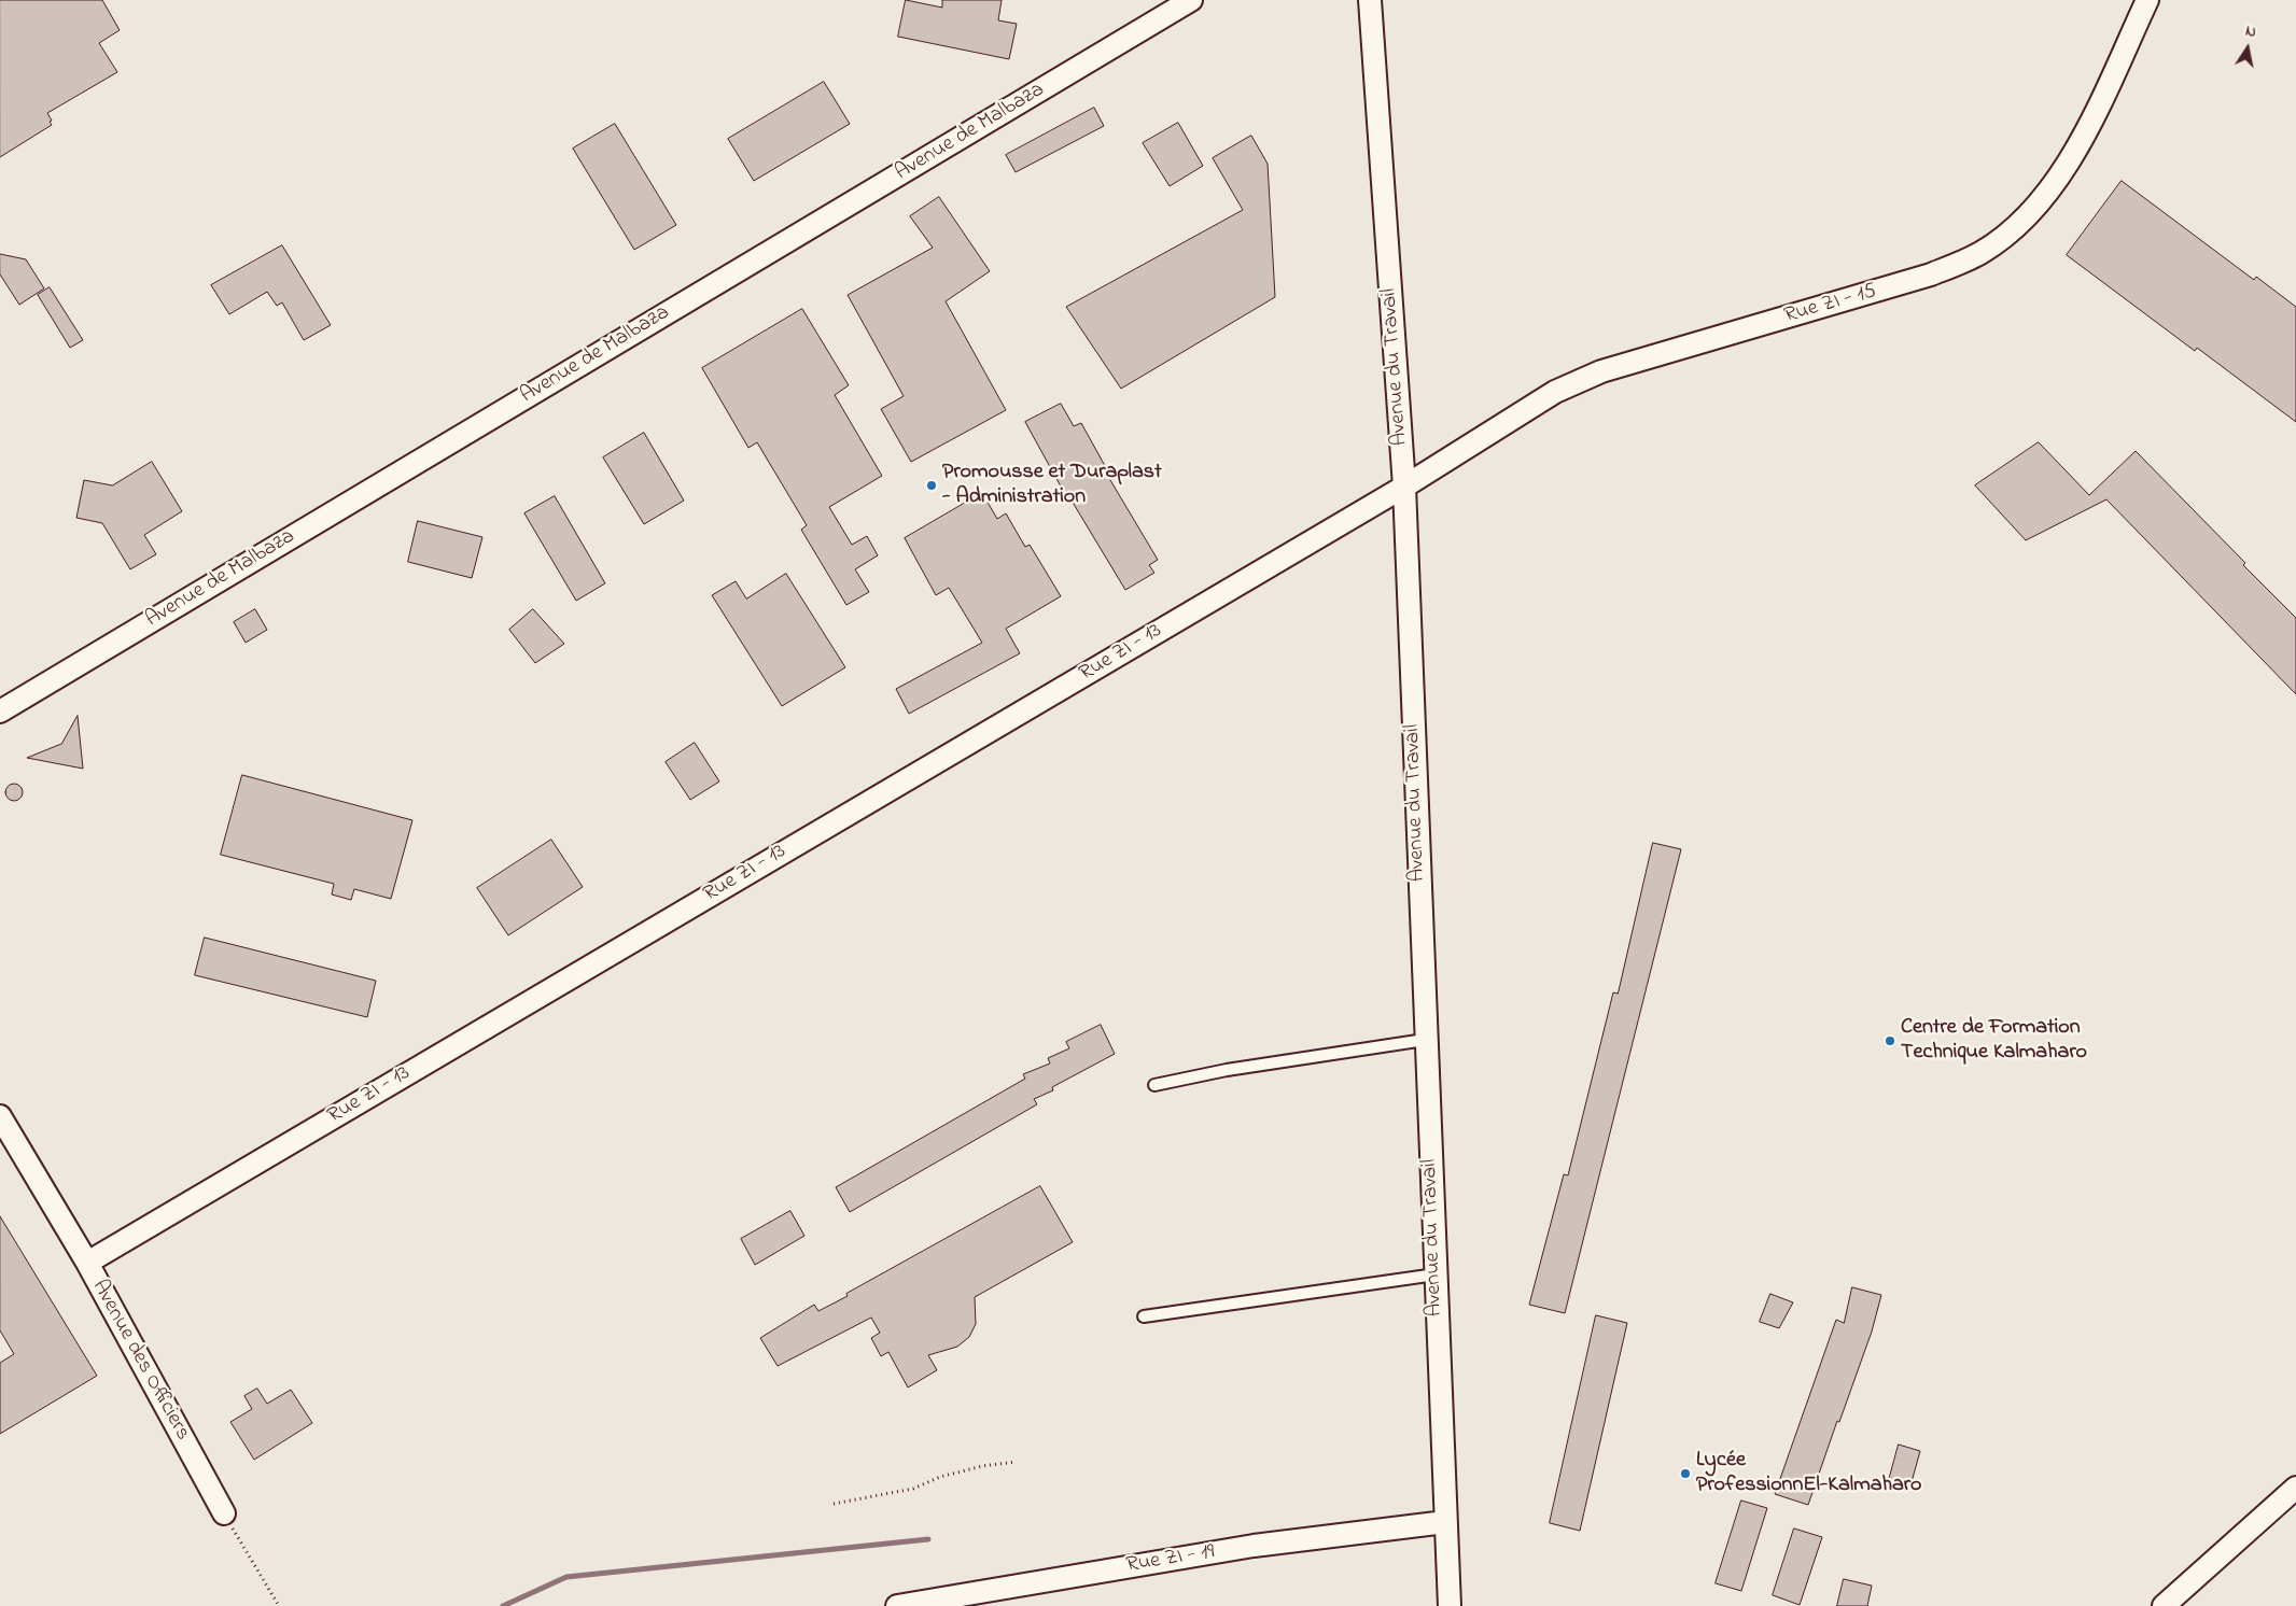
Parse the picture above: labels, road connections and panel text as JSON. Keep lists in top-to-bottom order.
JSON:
{
  "streets": {
    "street": [
      "Avenue de Malbaza",
      "Rue ZI - 15",
      "Avenue du Travail",
      "Rue ZI - 13",
      "Avenue des Officiers",
      "Rue ZI - 19"
    ]
  },
  "crossings": [
    ["Rue ZI - 15", "Avenue du Travail"],
    ["Rue ZI - 15", "Rue ZI - 13"],
    ["Avenue du Travail", "Rue ZI - 13"],
    ["Avenue du Travail", "Rue ZI - 19"],
    ["Rue ZI - 13", "Avenue des Officiers"]
  ],
  "places": ["Promousse et Duraplast - Administration", "Centre de Formation Technique Kalmaharo", "Lycée ProfessionnEl-Kalmaharo"],
  "north": "top"
}
